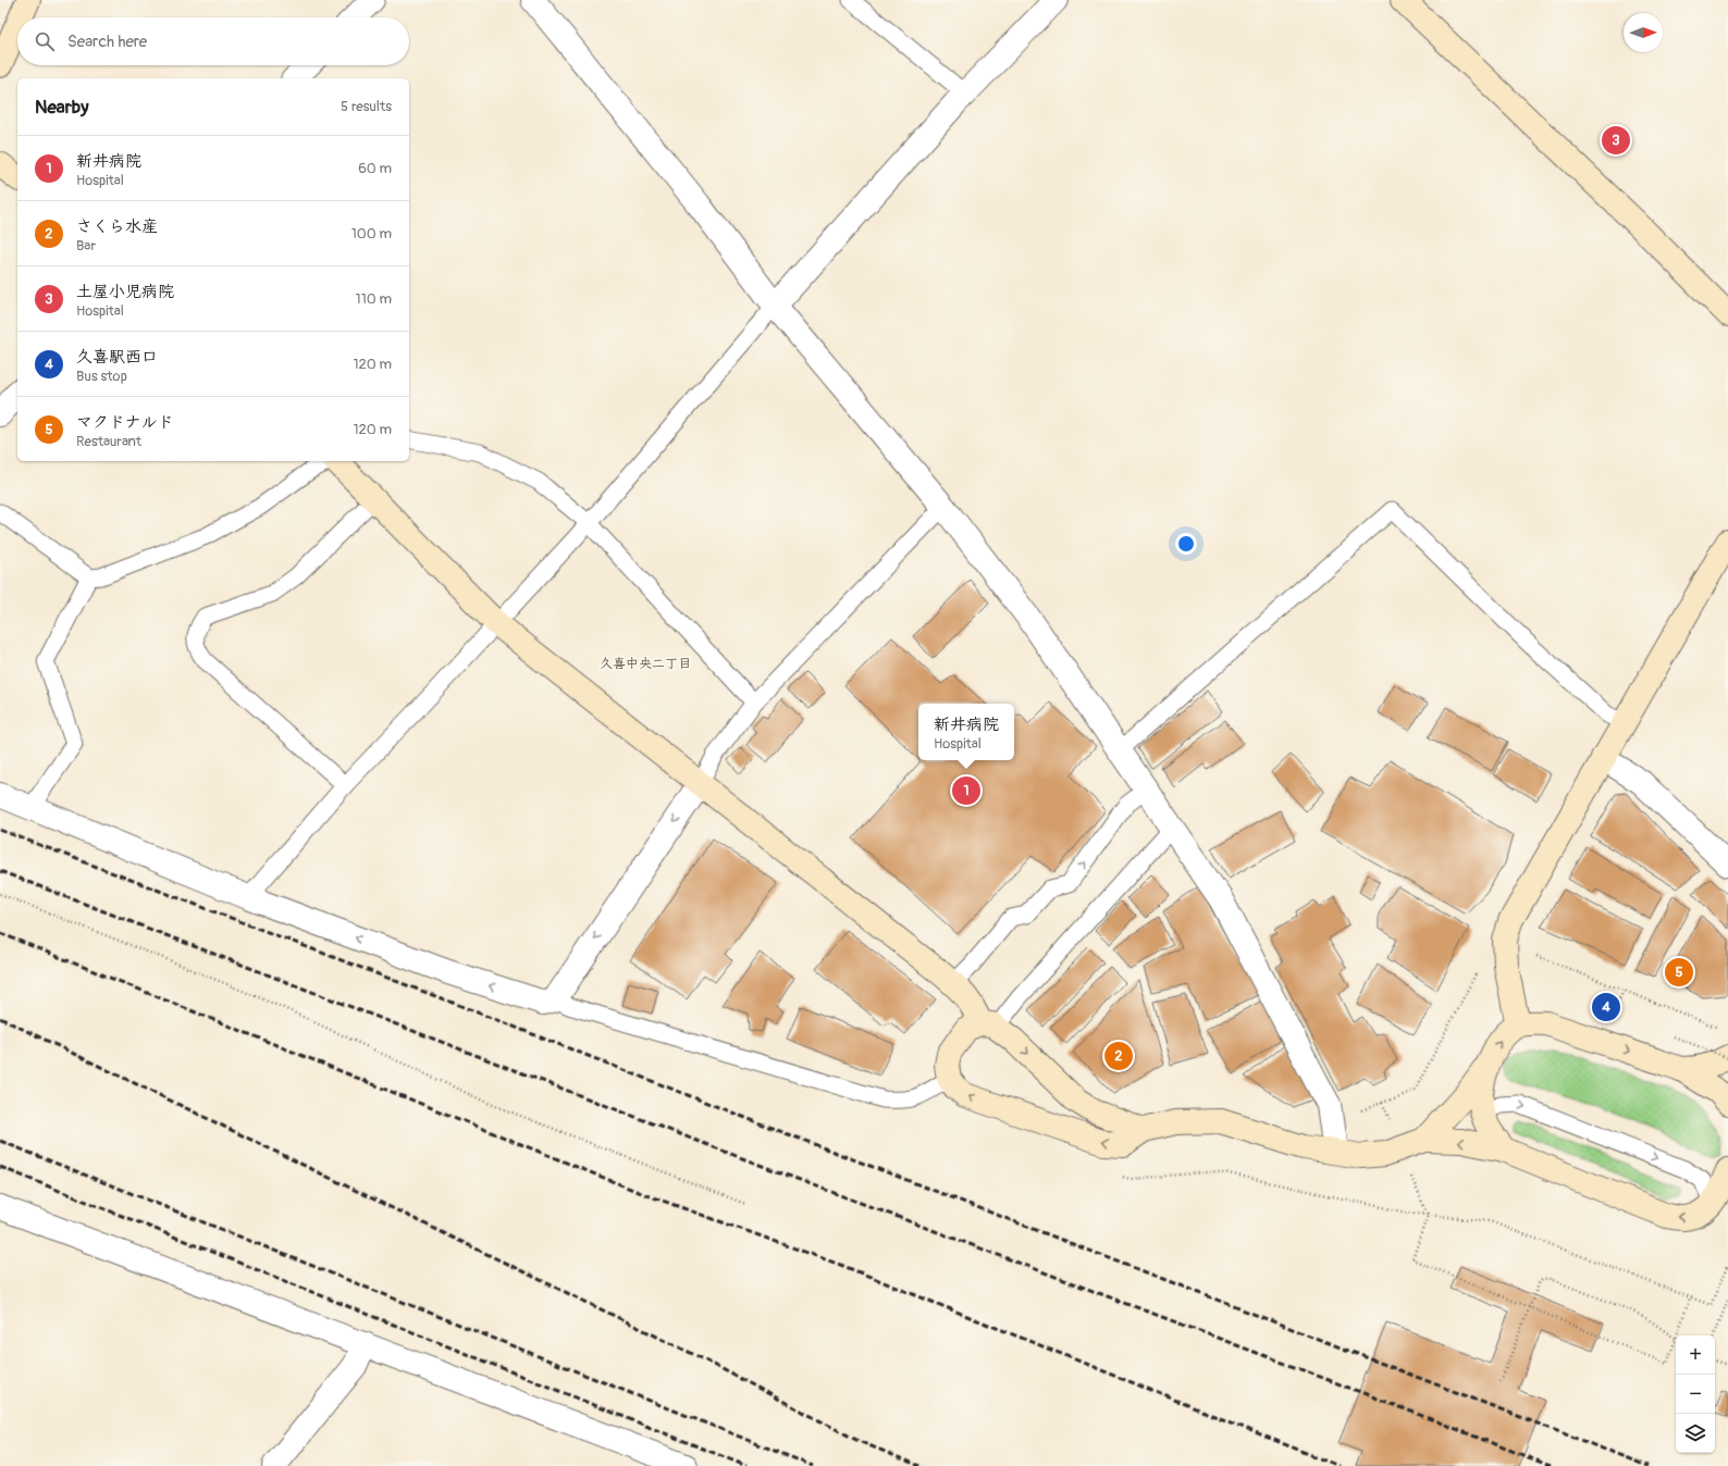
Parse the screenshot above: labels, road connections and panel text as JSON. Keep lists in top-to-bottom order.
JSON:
{
  "districts": ["久喜中央二丁目"],
  "north": "right",
  "page": {
    "search": "Search here",
    "heading": ["Nearby", "5 results"],
    "pins": [
      "3",
      "1",
      "5",
      "4",
      "2"
    ],
    "list": [
      {
        "mark": "1",
        "name": "新井病院",
        "note": "Hospital",
        "value": "60 m"
      },
      {
        "mark": "2",
        "name": "さくら水産",
        "note": "Bar",
        "value": "100 m"
      },
      {
        "mark": "3",
        "name": "土屋小児病院",
        "note": "Hospital",
        "value": "110 m"
      },
      {
        "mark": "4",
        "name": "久喜駅西口",
        "note": "Bus stop",
        "value": "120 m"
      },
      {
        "mark": "5",
        "name": "マクドナルド",
        "note": "Restaurant",
        "value": "120 m"
      }
    ],
    "popup": ["新井病院", "Hospital"],
    "map_buttons": ["+", "−"]
  }
}
